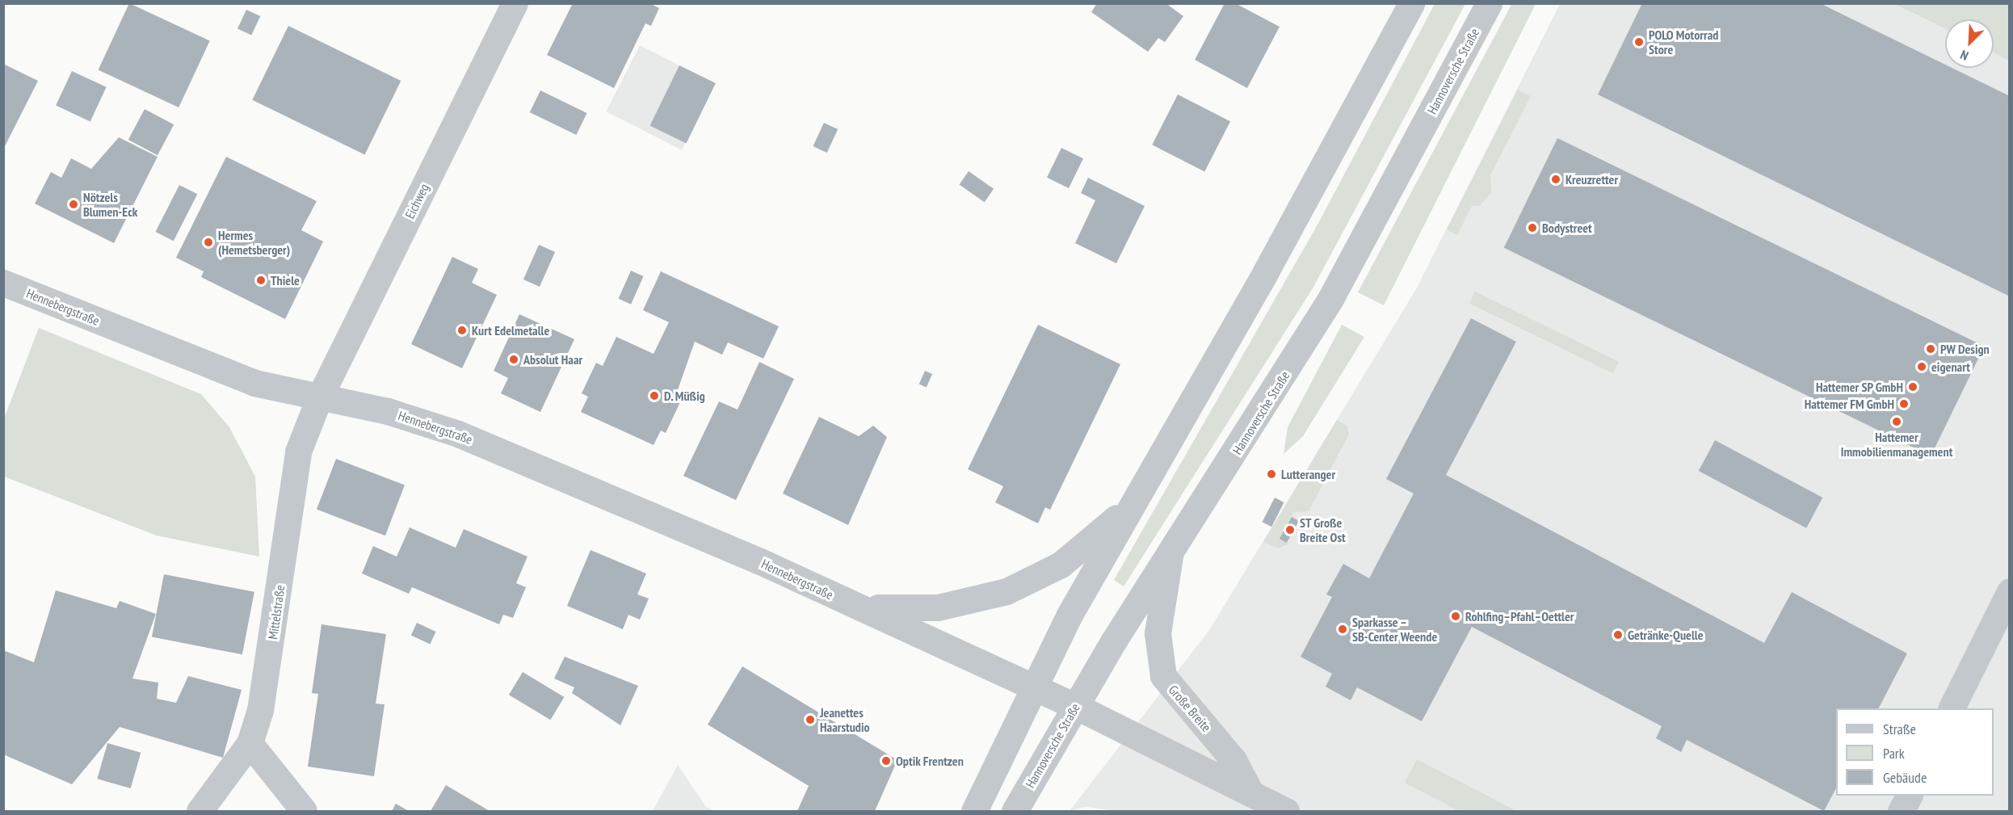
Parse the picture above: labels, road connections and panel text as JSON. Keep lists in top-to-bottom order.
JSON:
{
  "streets": {
    "street": [
      "Hannoversche Straße",
      "Eichweg",
      "Hennebergstraße",
      "Mittelstraße",
      "Große Breite"
    ]
  },
  "crossings": [
    ["Hannoversche Straße", "Große Breite"],
    ["Eichweg", "Hennebergstraße"],
    ["Eichweg", "Mittelstraße"],
    ["Hennebergstraße", "Mittelstraße"]
  ],
  "places": [
    "POLO Motorrad Store",
    "Kreuzretter",
    "Nötzels Blumen-Eck",
    "Bodystreet",
    "Hermes (Hemetsberger)",
    "Thiele",
    "Kurt Edelmetalle",
    "PW Design",
    "Absolut Haar",
    "eigenart",
    "Hattemer SP GmbH",
    "D. Müßig",
    "Hattemer FM GmbH",
    "Hattemer Immobilienmanagement",
    "Lutteranger",
    "ST Große Breite Ost",
    "Rohlfing–Pfahl–Oettler",
    "Sparkasse – SB-Center Weende",
    "Getränke-Quelle",
    "Jeanettes Haarstudio",
    "Optik Frentzen"
  ],
  "legend": ["Straße", "Park", "Gebäude"],
  "north": "bottom left"
}
